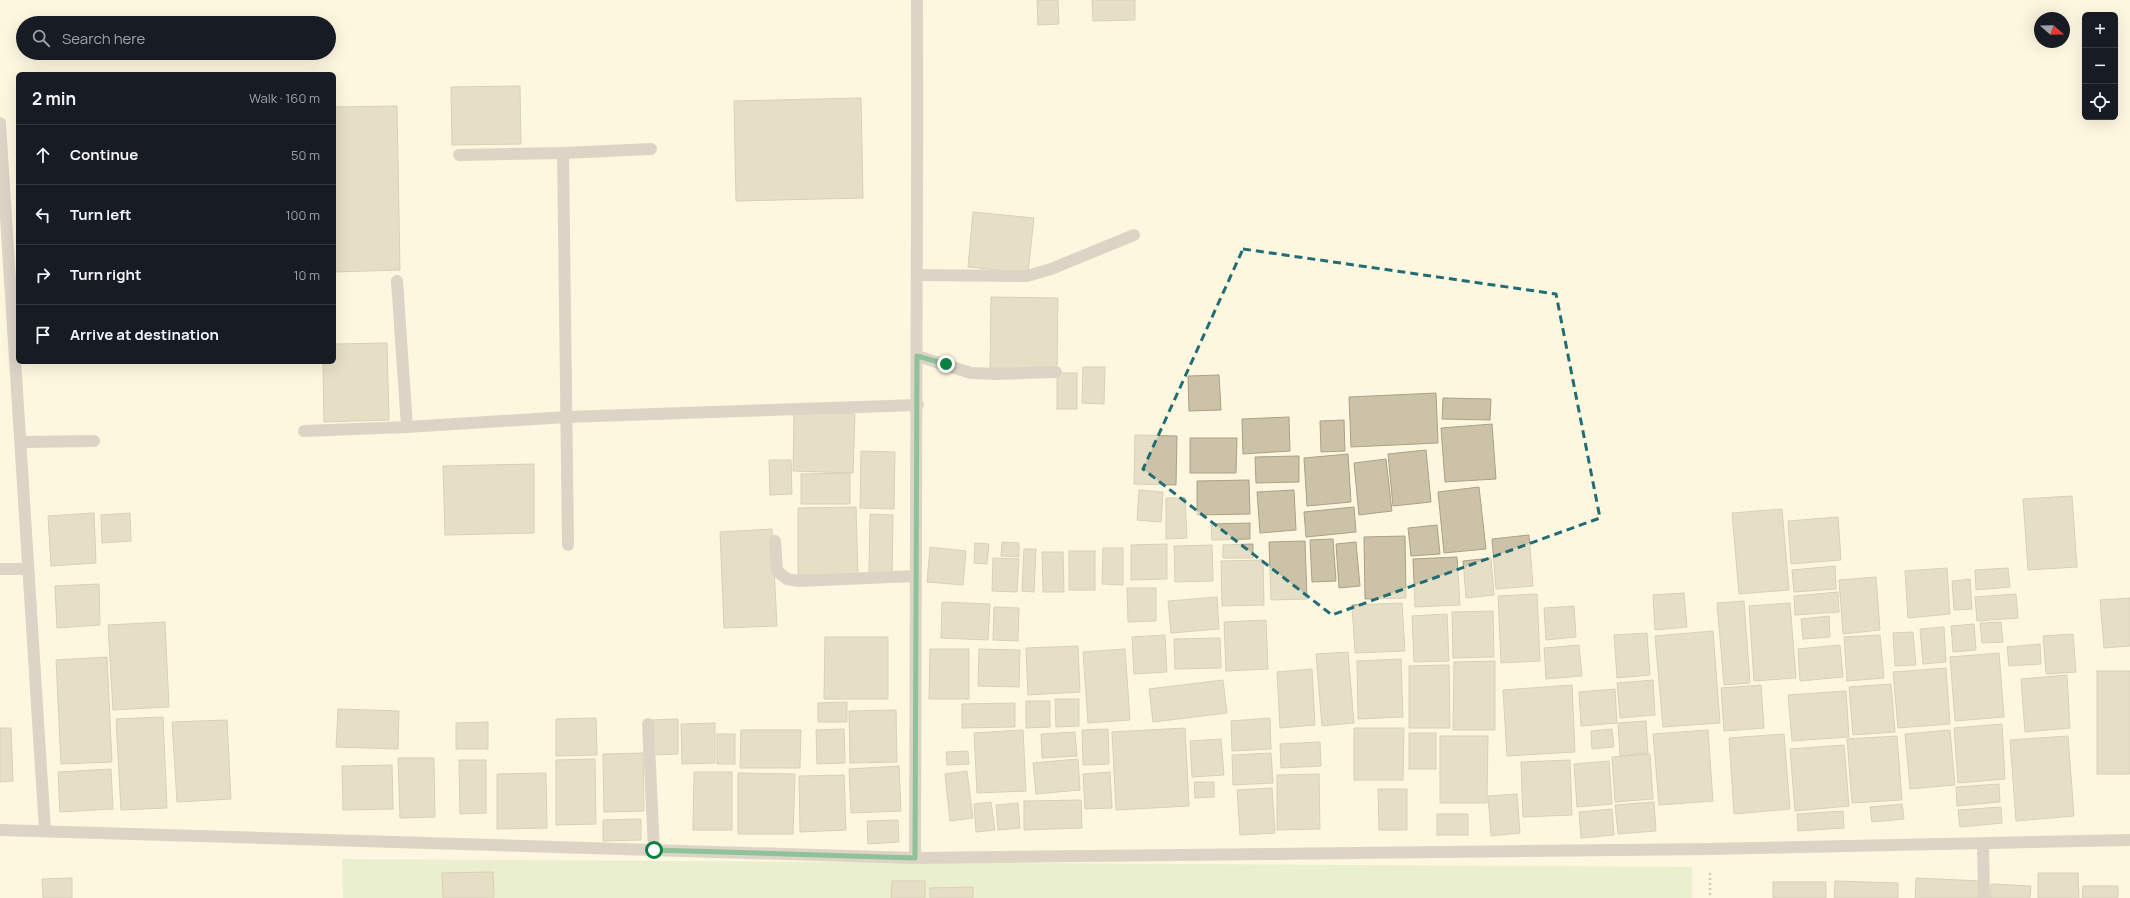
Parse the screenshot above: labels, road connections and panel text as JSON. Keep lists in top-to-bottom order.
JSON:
{
  "north": "right",
  "page": {
    "map_buttons": ["+", "−"],
    "search": "Search here",
    "heading": ["2 min", "Walk · 160 m"],
    "list": [
      ["Continue", "50 m"],
      ["Turn left", "100 m"],
      ["Turn right", "10 m"],
      "Arrive at destination"
    ]
  }
}
